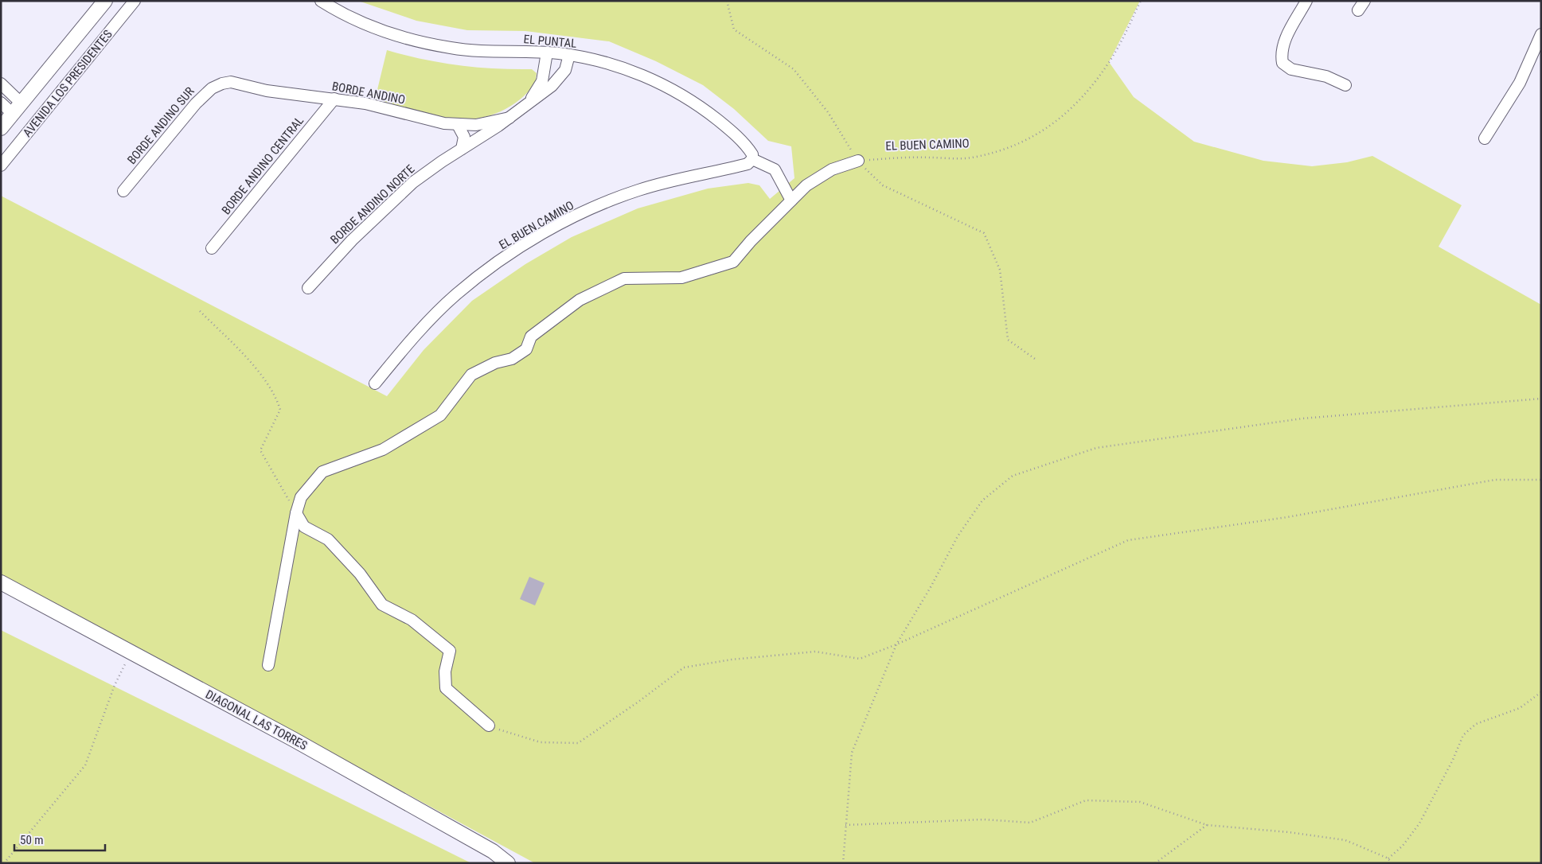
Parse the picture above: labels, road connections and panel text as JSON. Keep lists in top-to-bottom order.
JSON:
{
  "streets": {
    "street": [
      "EL PUNTAL",
      "AVENIDA LOS PRESIDENTES",
      "BORDE ANDINO",
      "BORDE ANDINO SUR",
      "EL BUEN CAMINO",
      "BORDE ANDINO CENTRAL",
      "BORDE ANDINO NORTE",
      "DIAGONAL LAS TORRES"
    ]
  },
  "crossings": [
    ["EL PUNTAL", "EL BUEN CAMINO"],
    ["BORDE ANDINO", "BORDE ANDINO SUR"],
    ["BORDE ANDINO", "BORDE ANDINO CENTRAL"],
    ["BORDE ANDINO", "BORDE ANDINO NORTE"]
  ],
  "scale_bar": "50 m"
}
